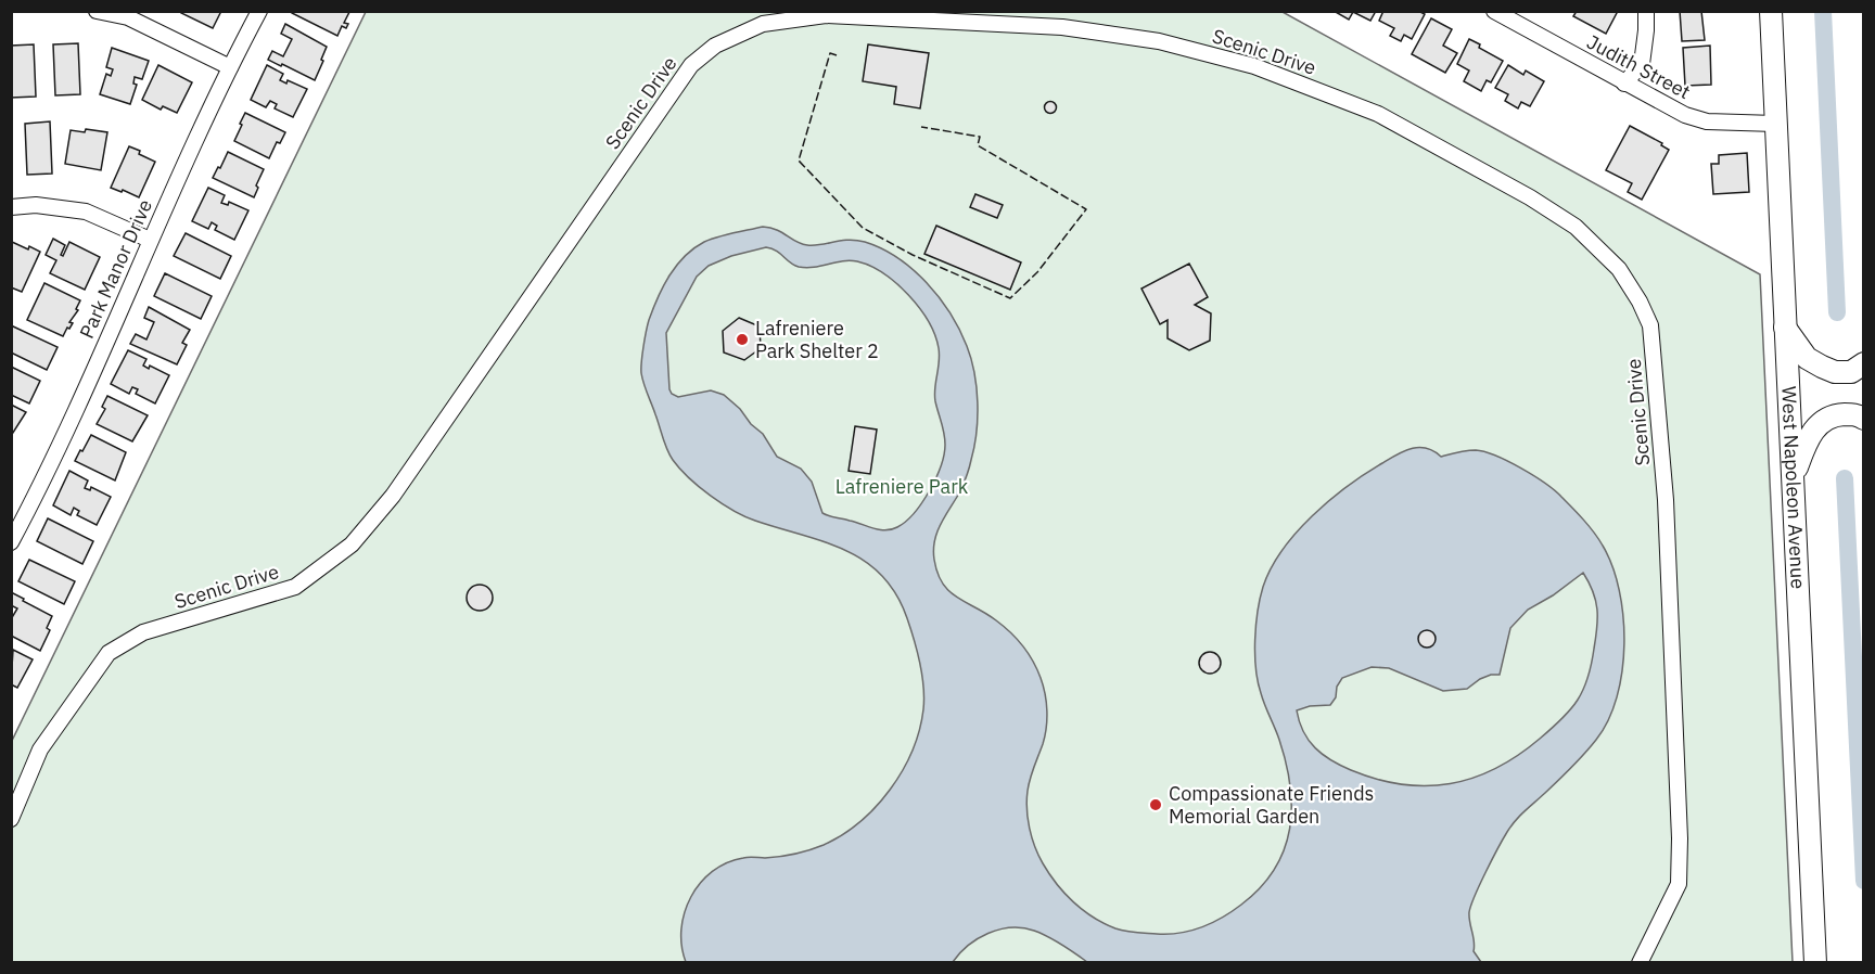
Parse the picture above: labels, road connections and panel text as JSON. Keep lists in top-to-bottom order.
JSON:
{
  "streets": {
    "main road": ["West Napoleon Avenue"],
    "street": ["Scenic Drive", "Judith Street", "Park Manor Drive"]
  },
  "crossings": [
    ["Judith Street", "West Napoleon Avenue"]
  ],
  "parks": ["Lafreniere Park"],
  "places": ["Lafreniere Park Shelter 2", "Compassionate Friends Memorial Garden"]
}
